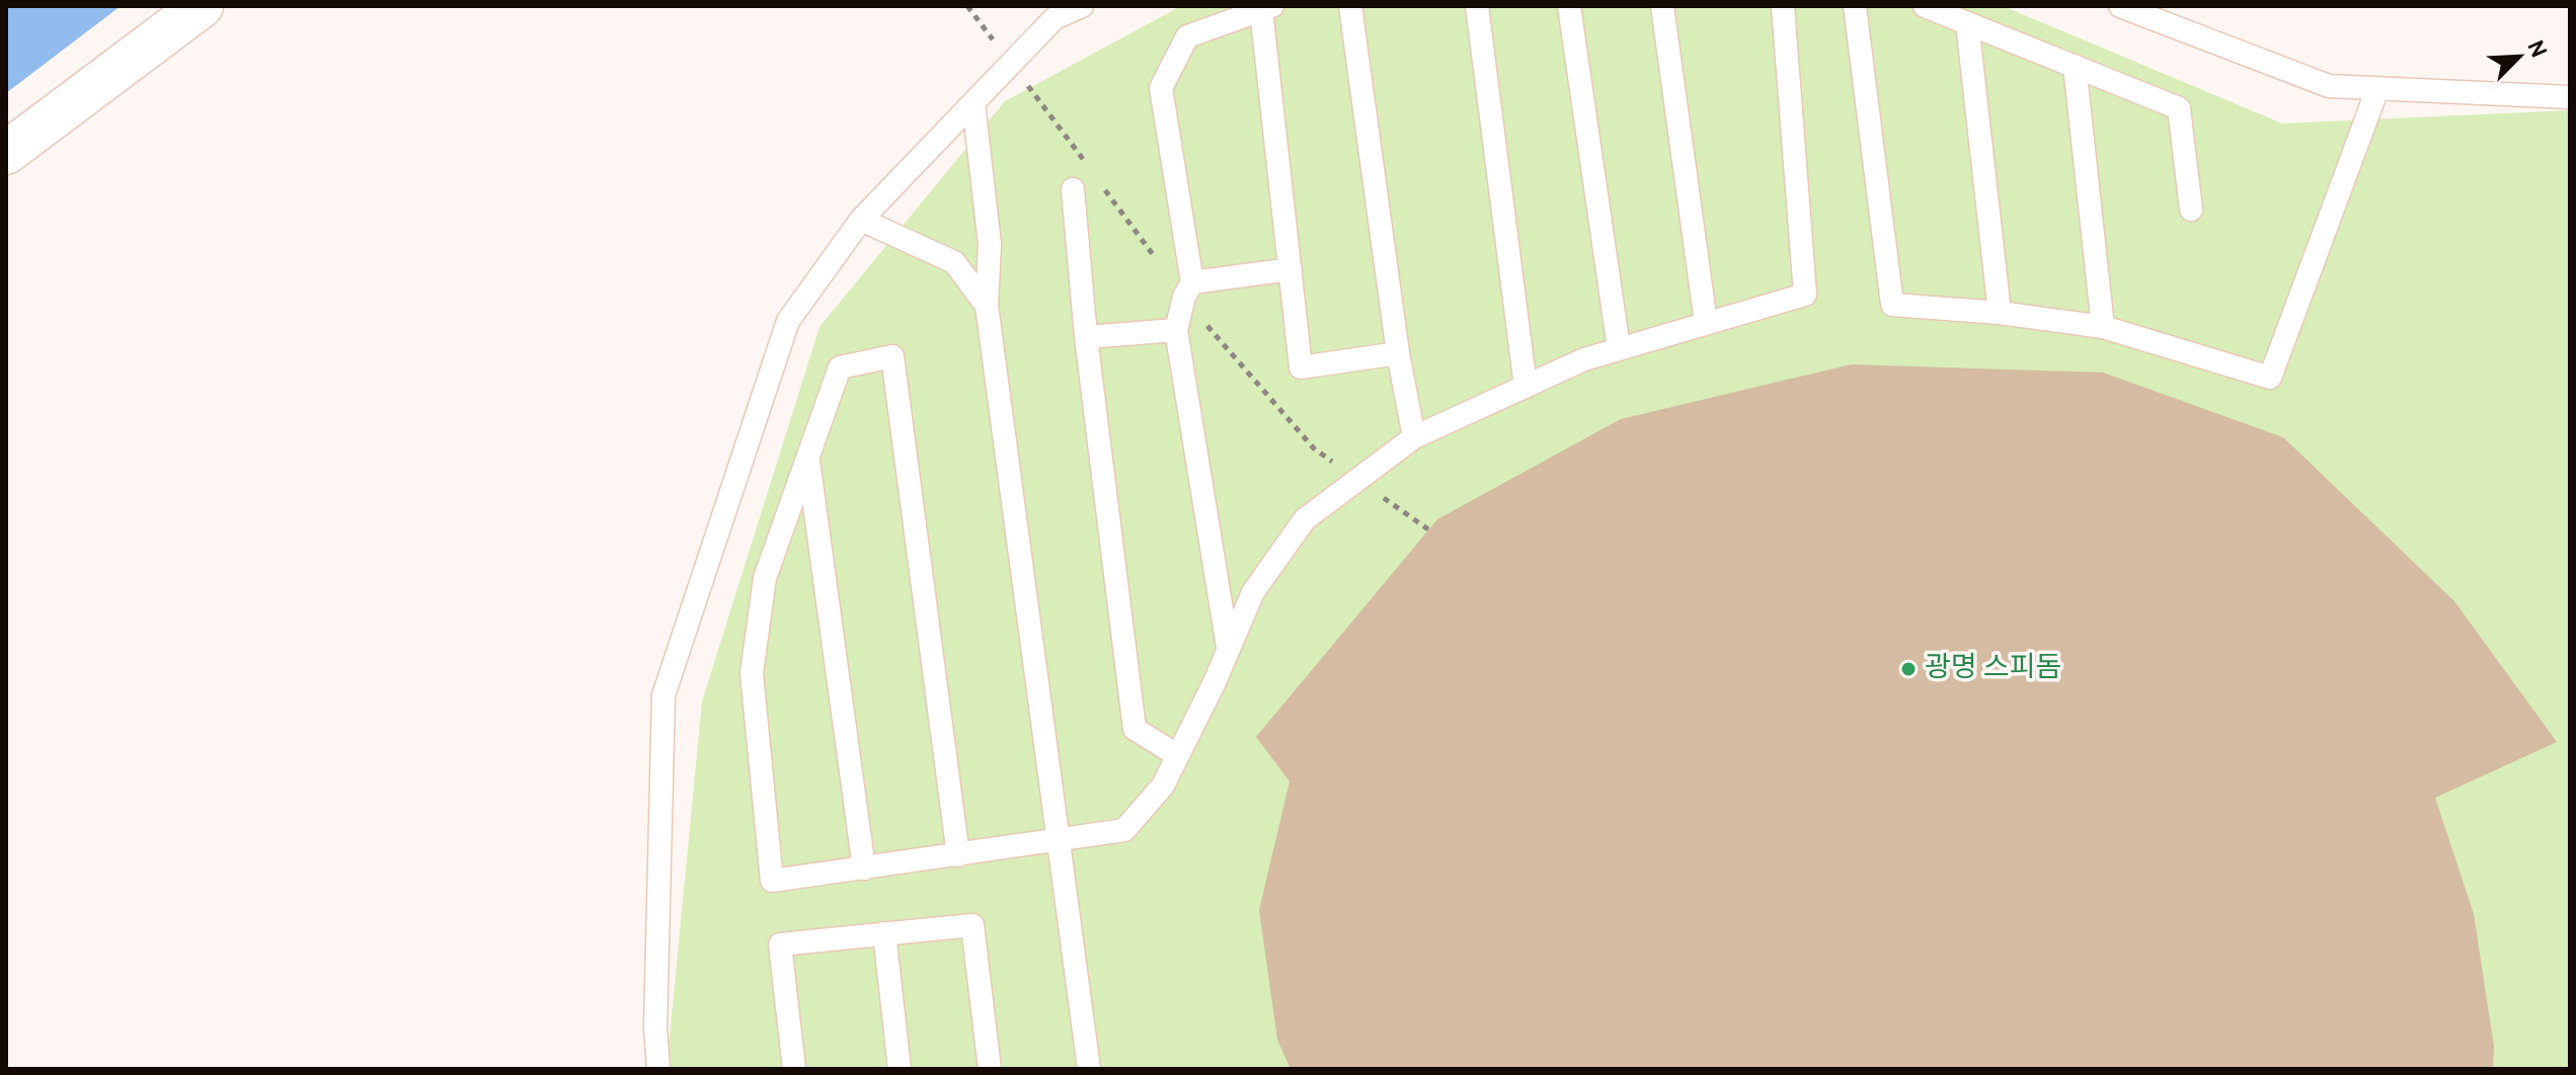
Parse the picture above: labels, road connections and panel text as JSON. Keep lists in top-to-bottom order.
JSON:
{
  "places": ["광명 스피돔"],
  "north": "top right"
}
